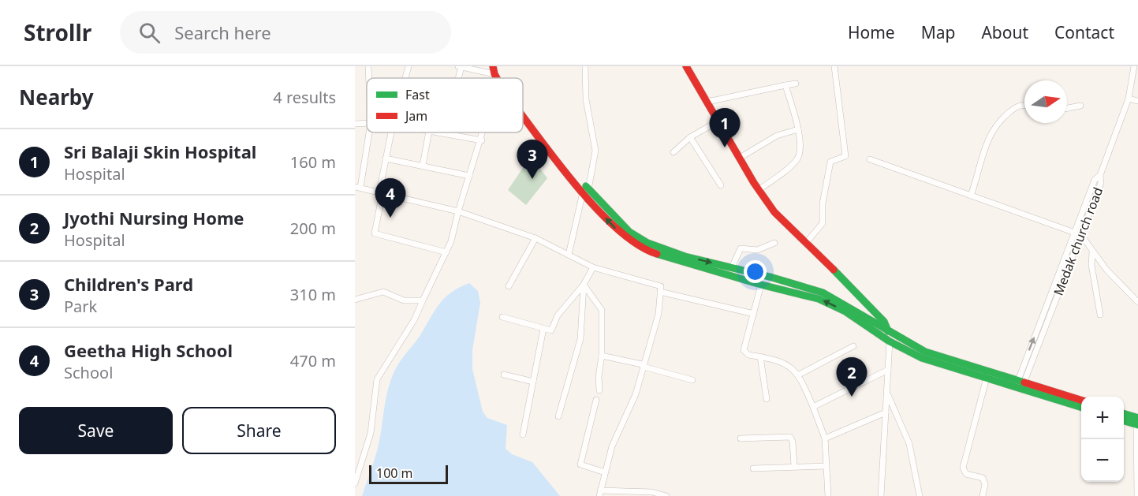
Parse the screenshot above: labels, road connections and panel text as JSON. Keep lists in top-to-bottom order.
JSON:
{
  "streets": {
    "street": ["Medak church road"]
  },
  "legend": ["Fast", "Jam"],
  "scale_bar": "100 m",
  "north": "right",
  "page": {
    "header": "Strollr",
    "search": "Search here",
    "nav": [
      "Home",
      "Map",
      "About",
      "Contact"
    ],
    "heading": ["Nearby", "4 results"],
    "pins": [
      "1",
      "3",
      "4",
      "2"
    ],
    "list": [
      {
        "mark": "1",
        "name": "Sri Balaji Skin Hospital",
        "note": "Hospital",
        "value": "160 m"
      },
      {
        "mark": "2",
        "name": "Jyothi Nursing Home",
        "note": "Hospital",
        "value": "200 m"
      },
      {
        "mark": "3",
        "name": "Children's Pard",
        "note": "Park",
        "value": "310 m"
      },
      {
        "mark": "4",
        "name": "Geetha High School",
        "note": "School",
        "value": "470 m"
      }
    ],
    "buttons": ["Save", "Share"],
    "map_buttons": ["+", "−"],
    "scale": "100 m"
  }
}
